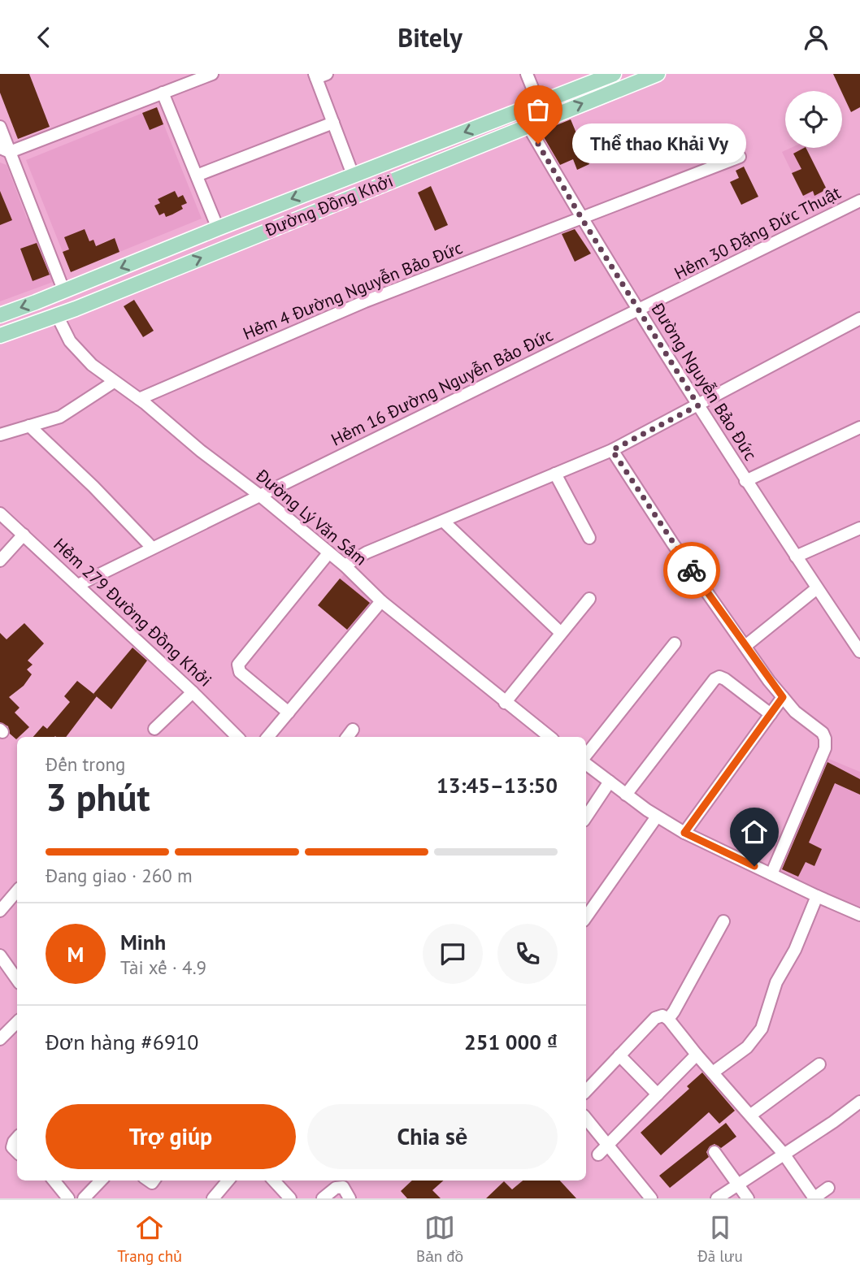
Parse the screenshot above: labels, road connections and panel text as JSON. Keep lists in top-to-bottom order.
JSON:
{
  "streets": {
    "main road": ["Đường Đồng Khởi"],
    "street": [
      "Hẻm 30 Đặng Đức Thuật",
      "Hẻm 4 Đường Nguyễn Bảo Đức",
      "Đường Nguyễn Bảo Đức",
      "Hẻm 16 Đường Nguyễn Bảo Đức",
      "Đường Lý Văn Sâm",
      "Hẻm 279 Đường Đồng Khởi"
    ]
  },
  "crossings": [
    ["Đường Đồng Khởi", "Đường Nguyễn Bảo Đức"],
    ["Đường Đồng Khởi", "Đường Lý Văn Sâm"],
    ["Hẻm 30 Đặng Đức Thuật", "Đường Nguyễn Bảo Đức"],
    ["Hẻm 30 Đặng Đức Thuật", "Hẻm 16 Đường Nguyễn Bảo Đức"],
    ["Hẻm 4 Đường Nguyễn Bảo Đức", "Đường Nguyễn Bảo Đức"],
    ["Hẻm 4 Đường Nguyễn Bảo Đức", "Đường Lý Văn Sâm"],
    ["Đường Nguyễn Bảo Đức", "Hẻm 16 Đường Nguyễn Bảo Đức"],
    ["Hẻm 16 Đường Nguyễn Bảo Đức", "Đường Lý Văn Sâm"],
    ["Hẻm 16 Đường Nguyễn Bảo Đức", "Hẻm 279 Đường Đồng Khởi"]
  ],
  "places": ["Thể thao Khải Vy"],
  "page": {
    "header": "Bitely",
    "bubble": "Thể thao Khải Vy",
    "heading": ["3 phút", "Đến trong", "13:45–13:50"],
    "panel": [
      "Minh",
      "Tài xế · 4.9",
      "Đơn hàng #6910",
      "251 000 ₫"
    ],
    "bar": "Đang giao · 260 m",
    "round": "M",
    "buttons": ["Trợ giúp", "Chia sẻ"],
    "tabs": ["Trang chủ", "Bản đồ", "Đã lưu"]
  }
}
